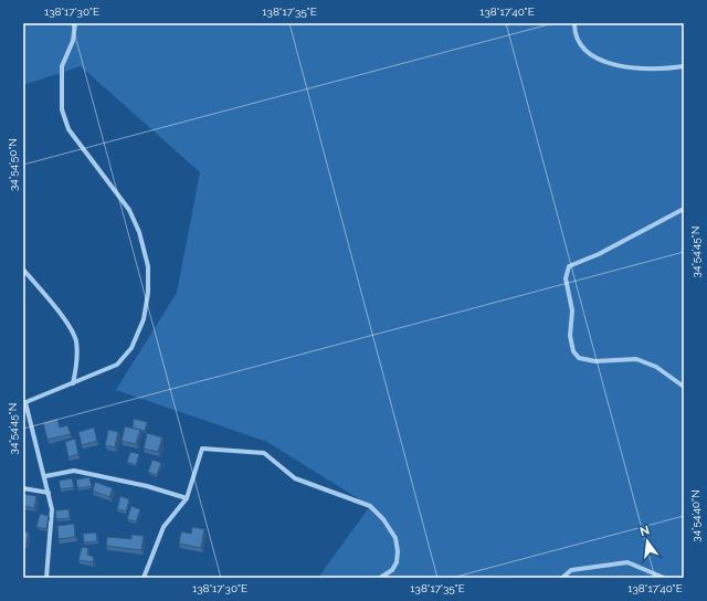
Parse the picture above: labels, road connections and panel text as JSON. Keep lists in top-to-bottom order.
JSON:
{
  "north": "top",
  "coordinates": [
    "138°17'30\"E",
    "138°17'35\"E",
    "138°17'40\"E",
    "34°54'50\"N",
    "34°54'45\"N",
    "34°54'40\"N"
  ]
}
